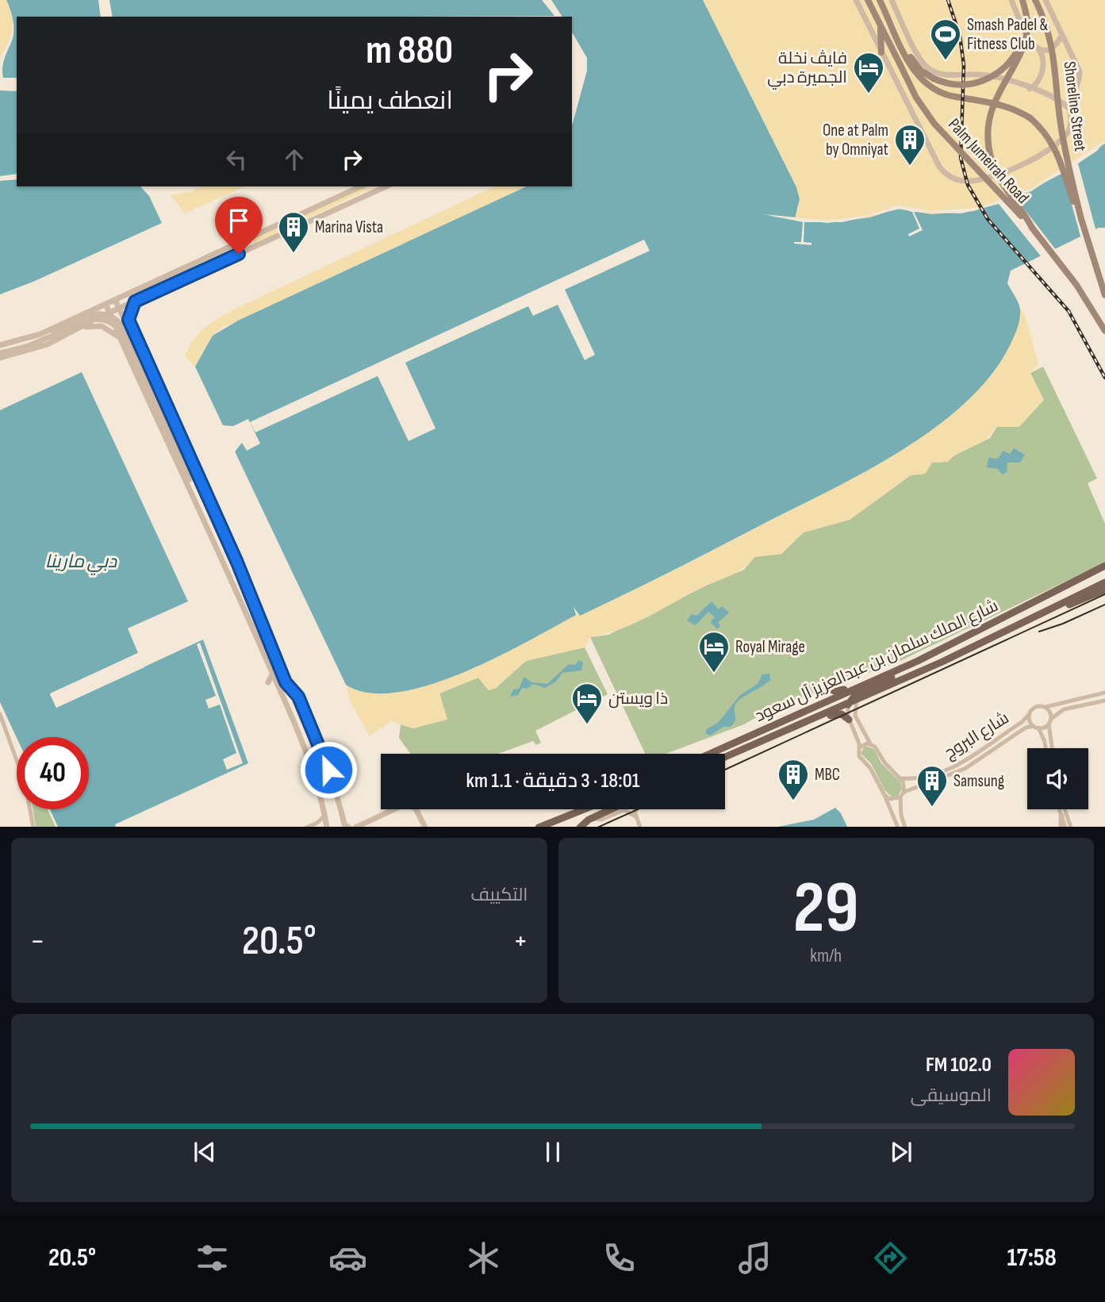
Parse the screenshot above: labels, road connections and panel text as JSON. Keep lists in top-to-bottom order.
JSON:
{
  "streets": {
    "main road": ["Shoreline Street", "Palm Jumeirah Road", "شارع الملك سلمان بن عبدالعزيز آل سعود"],
    "street": ["شارع البروج"]
  },
  "crossings": [
    ["Shoreline Street", "Palm Jumeirah Road"]
  ],
  "water": ["دبي مارينا"],
  "places": {
    "sports": ["Smash Padel & Fitness Club"],
    "hotel": ["فايڤ نخلة الجميرة دبي", "Royal Mirage", "ذا ويستن"],
    "building": [
      "One at Palm by Omniyat",
      "Marina Vista",
      "MBC",
      "Samsung"
    ]
  },
  "page": {
    "turn": ["880 m", "انعطف يمينًا"],
    "limit": "40",
    "trip": "18:01 · 3 دقيقة · 1.1 km",
    "tile": [
      ["29", "km/h"],
      "التكييف"
    ],
    "heat": ["−", "20.5°", "+"],
    "song": ["102.0 FM", "الموسيقى"],
    "tabs": ["17:58", "20.5°"]
  }
}
